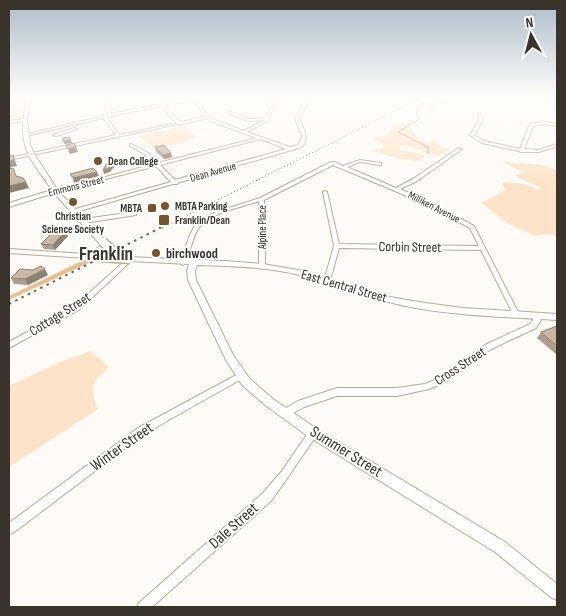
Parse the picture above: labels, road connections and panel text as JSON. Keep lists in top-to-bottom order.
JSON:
{
  "streets": {
    "main road": ["Emmons Street", "East Central Street", "Summer Street"],
    "street": [
      "Dean Avenue",
      "Milliken Avenue",
      "Alpine Place",
      "Corbin Street",
      "Cottage Street",
      "Cross Street",
      "Winter Street",
      "Dale Street"
    ]
  },
  "crossings": [
    ["Milliken Avenue", "Alpine Place"],
    ["Milliken Avenue", "Corbin Street"],
    ["Milliken Avenue", "East Central Street"],
    ["Alpine Place", "East Central Street"],
    ["East Central Street", "Cottage Street"],
    ["East Central Street", "Cross Street"],
    ["East Central Street", "Summer Street"],
    ["Cross Street", "Summer Street"],
    ["Winter Street", "Summer Street"],
    ["Summer Street", "Dale Street"]
  ],
  "districts": ["Franklin"],
  "places": {
    "other": [
      "Dean College",
      "Christian Science Society",
      "MBTA Parking",
      "birchwood"
    ],
    "transit": ["MBTA", "Franklin/Dean"]
  },
  "north": "top"
}
